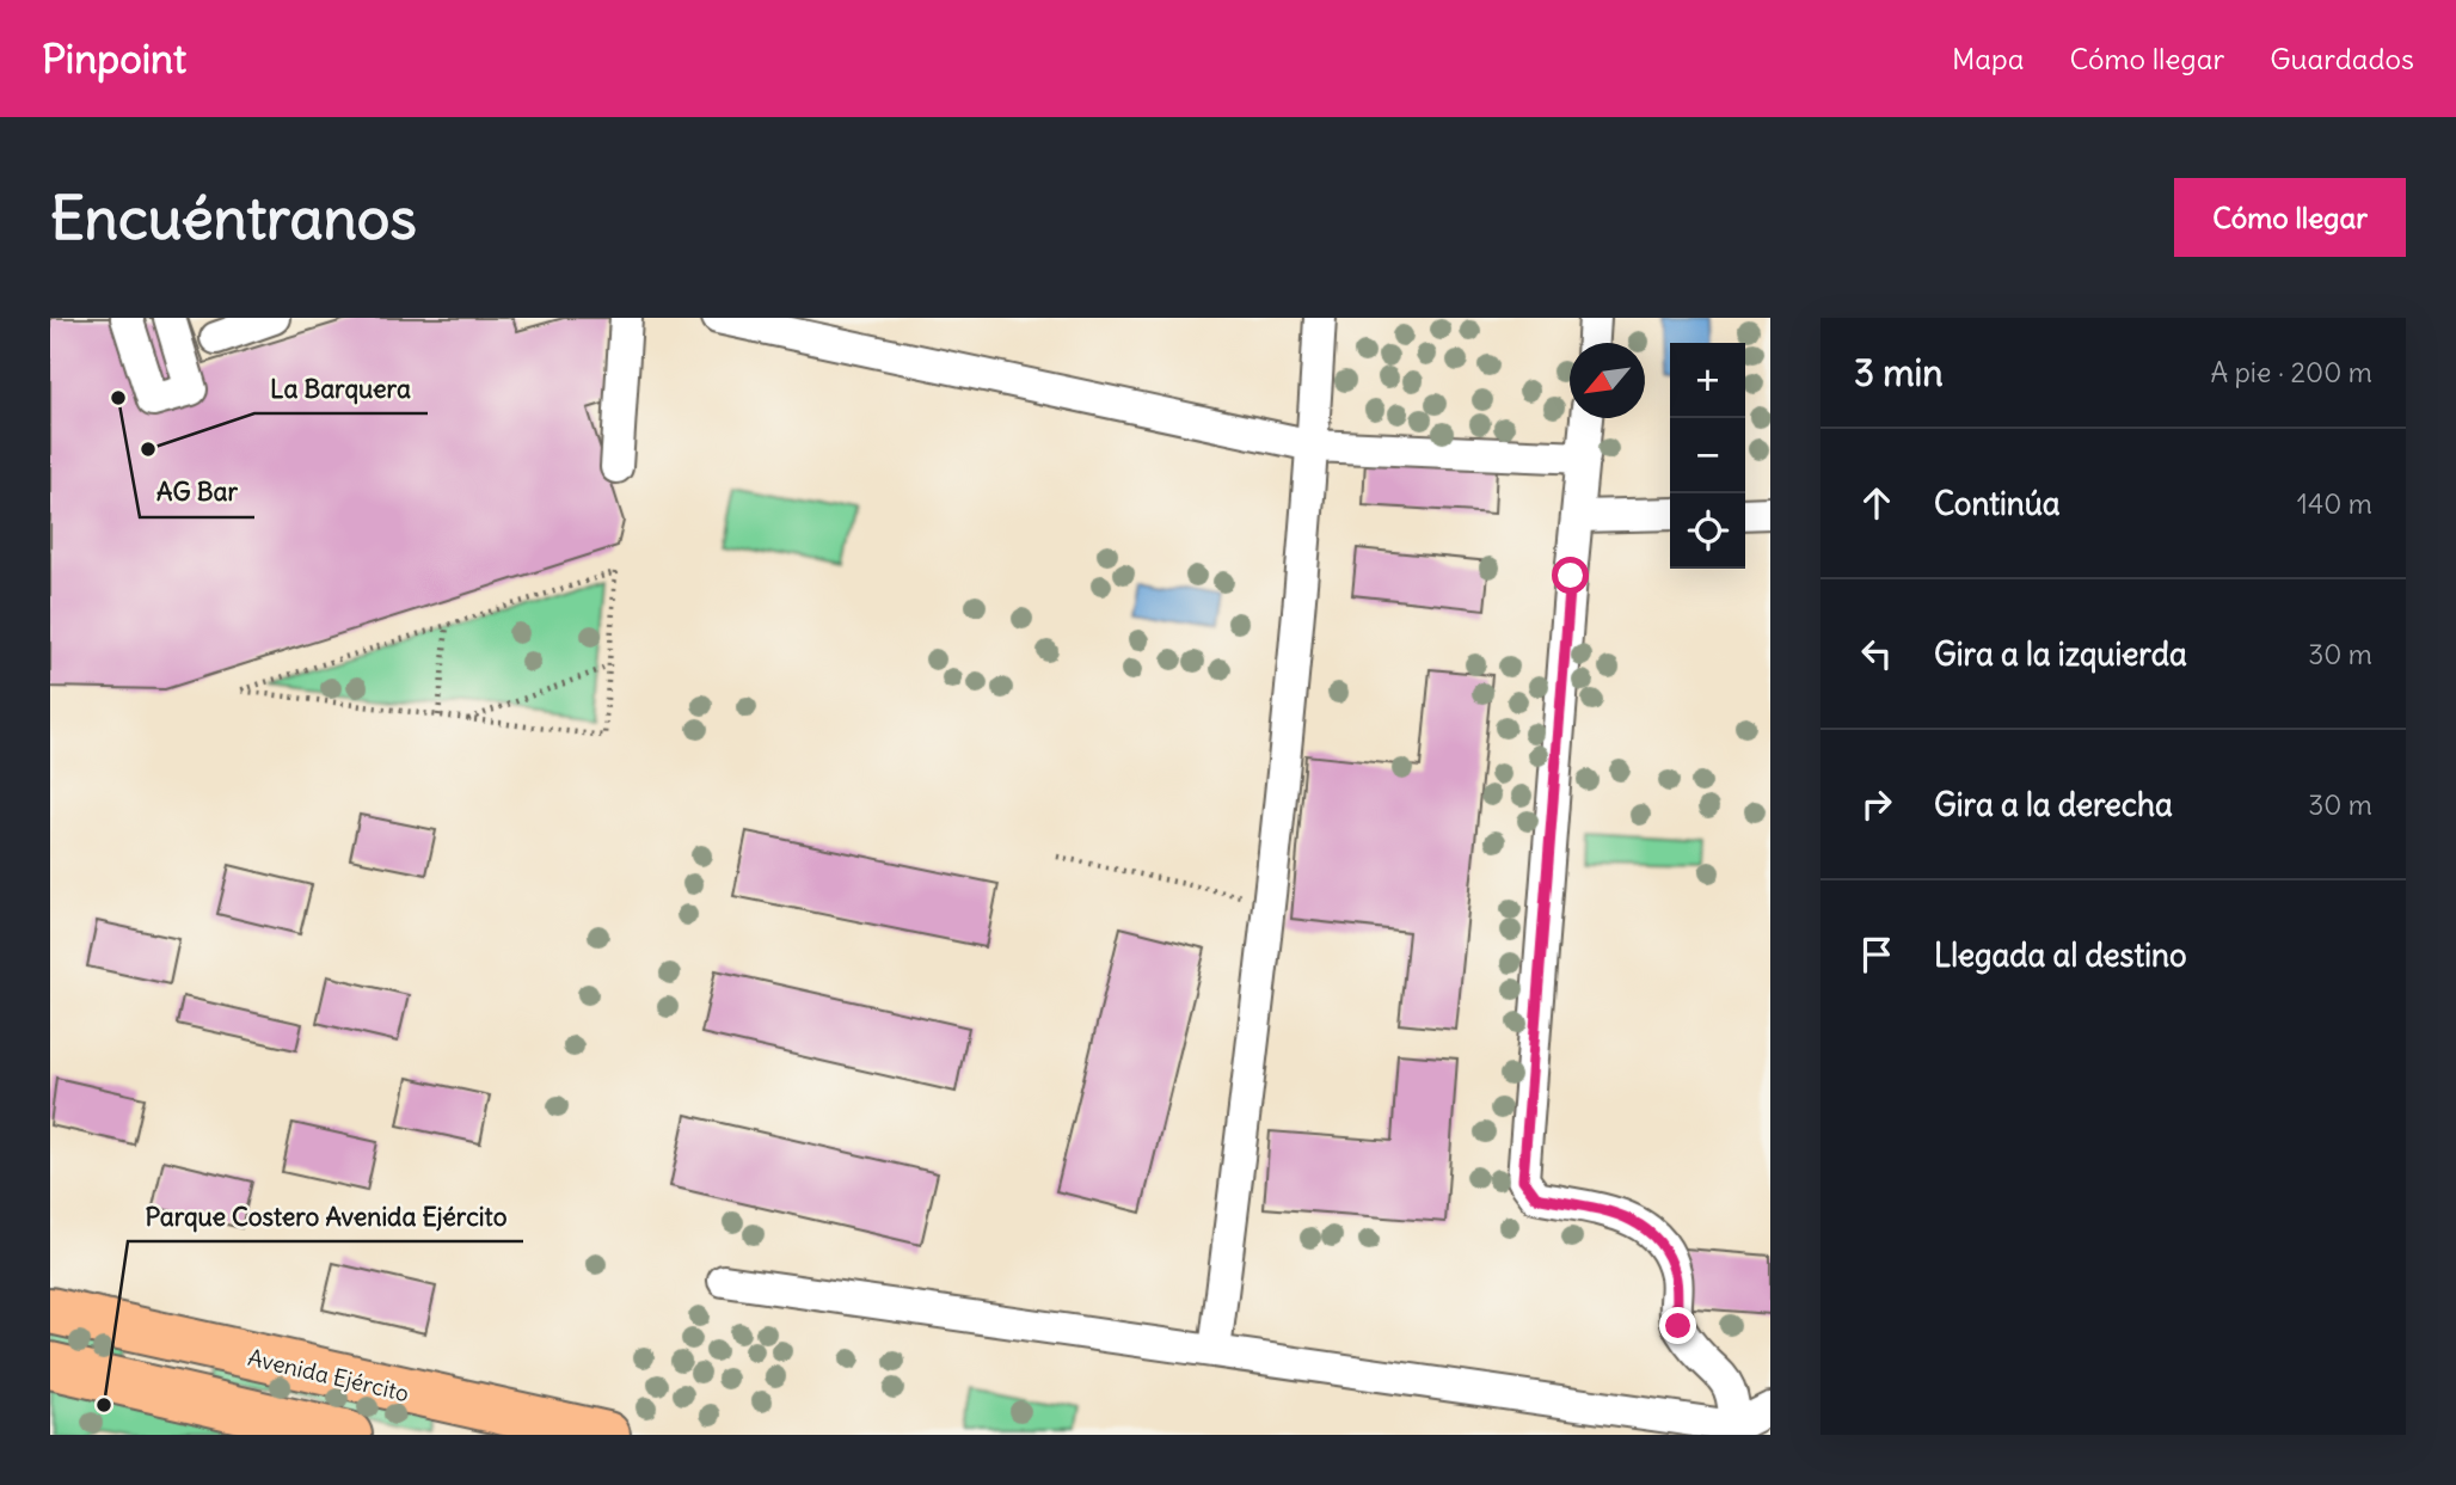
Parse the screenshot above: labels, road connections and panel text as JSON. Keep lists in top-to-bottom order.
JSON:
{
  "streets": {
    "highway": ["Avenida Ejército"]
  },
  "places": ["AG Bar", "La Barquera", "Parque Costero Avenida Ejército"],
  "north": "bottom left",
  "page": {
    "header": "Pinpoint",
    "nav": ["Mapa", "Cómo llegar", "Guardados"],
    "buttons": "Cómo llegar",
    "title": "Encuéntranos",
    "heading": ["3 min", "A pie · 200 m"],
    "map_buttons": ["+", "−"],
    "list": [
      ["Continúa", "140 m"],
      ["Gira a la izquierda", "30 m"],
      ["Gira a la derecha", "30 m"],
      "Llegada al destino"
    ]
  }
}
